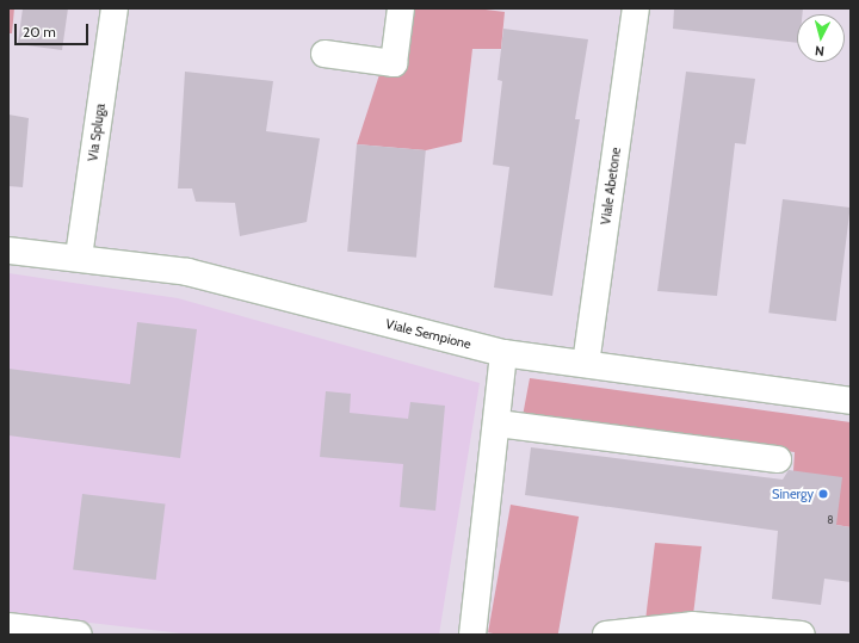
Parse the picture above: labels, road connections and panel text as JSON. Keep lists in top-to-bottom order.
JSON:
{
  "streets": {
    "street": ["Via Spluga", "Viale Abetone", "Viale Sempione"]
  },
  "crossings": [
    ["Via Spluga", "Viale Sempione"],
    ["Viale Abetone", "Viale Sempione"]
  ],
  "places": ["Sinergy"],
  "house_numbers": ["8"],
  "scale_bar": "20 m",
  "north": "bottom"
}
